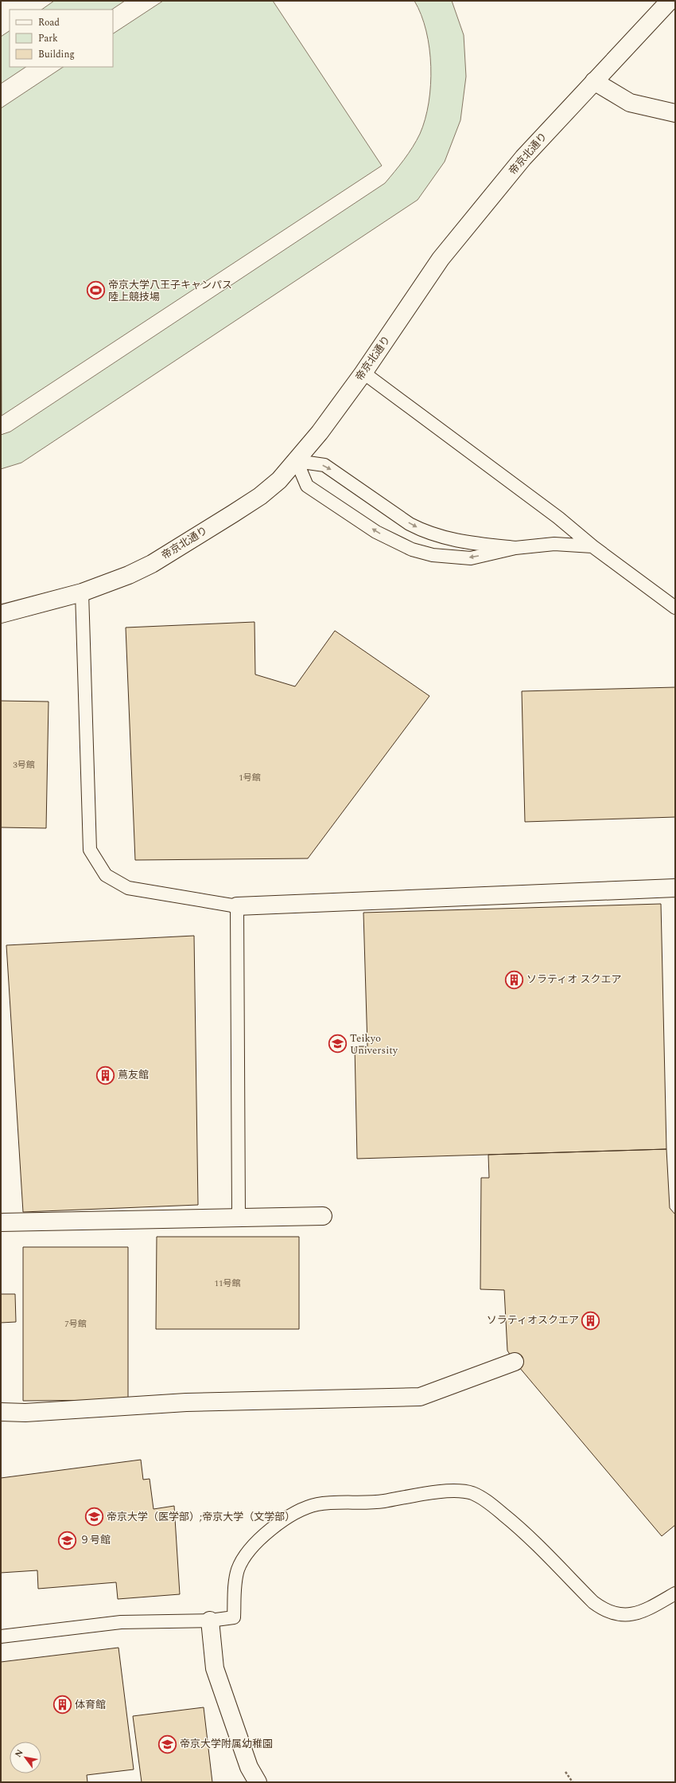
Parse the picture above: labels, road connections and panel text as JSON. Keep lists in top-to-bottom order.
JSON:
{
  "streets": {
    "street": ["帝京北通り"]
  },
  "places": {
    "sports": ["帝京大学八王子キャンパス 陸上競技場"],
    "building": [
      "ソラティオ スクエア",
      "蔦友館",
      "ソラティオスクエア",
      "体育館"
    ],
    "school or university": [
      "Teikyo University",
      "帝京大学（医学部）;帝京大学（文学部）",
      "９号館",
      "帝京大学附属幼稚園"
    ]
  },
  "house_numbers": [
    "3号館",
    "1号館",
    "11号館",
    "7号館"
  ],
  "legend": ["Road", "Park", "Building"],
  "north": "top left"
}
